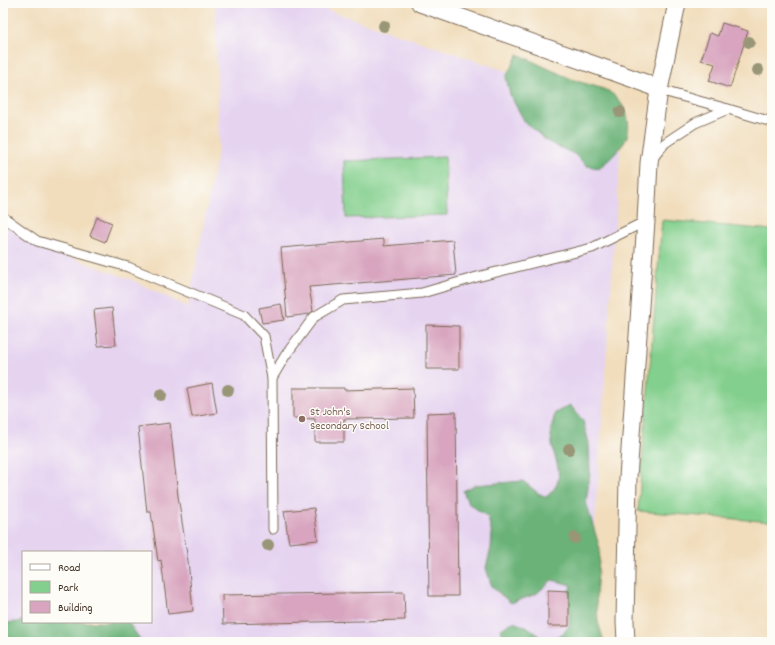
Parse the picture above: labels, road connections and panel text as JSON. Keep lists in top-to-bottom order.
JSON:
{
  "places": ["St John's Secondary School"],
  "legend": ["Road", "Park", "Building"]
}
